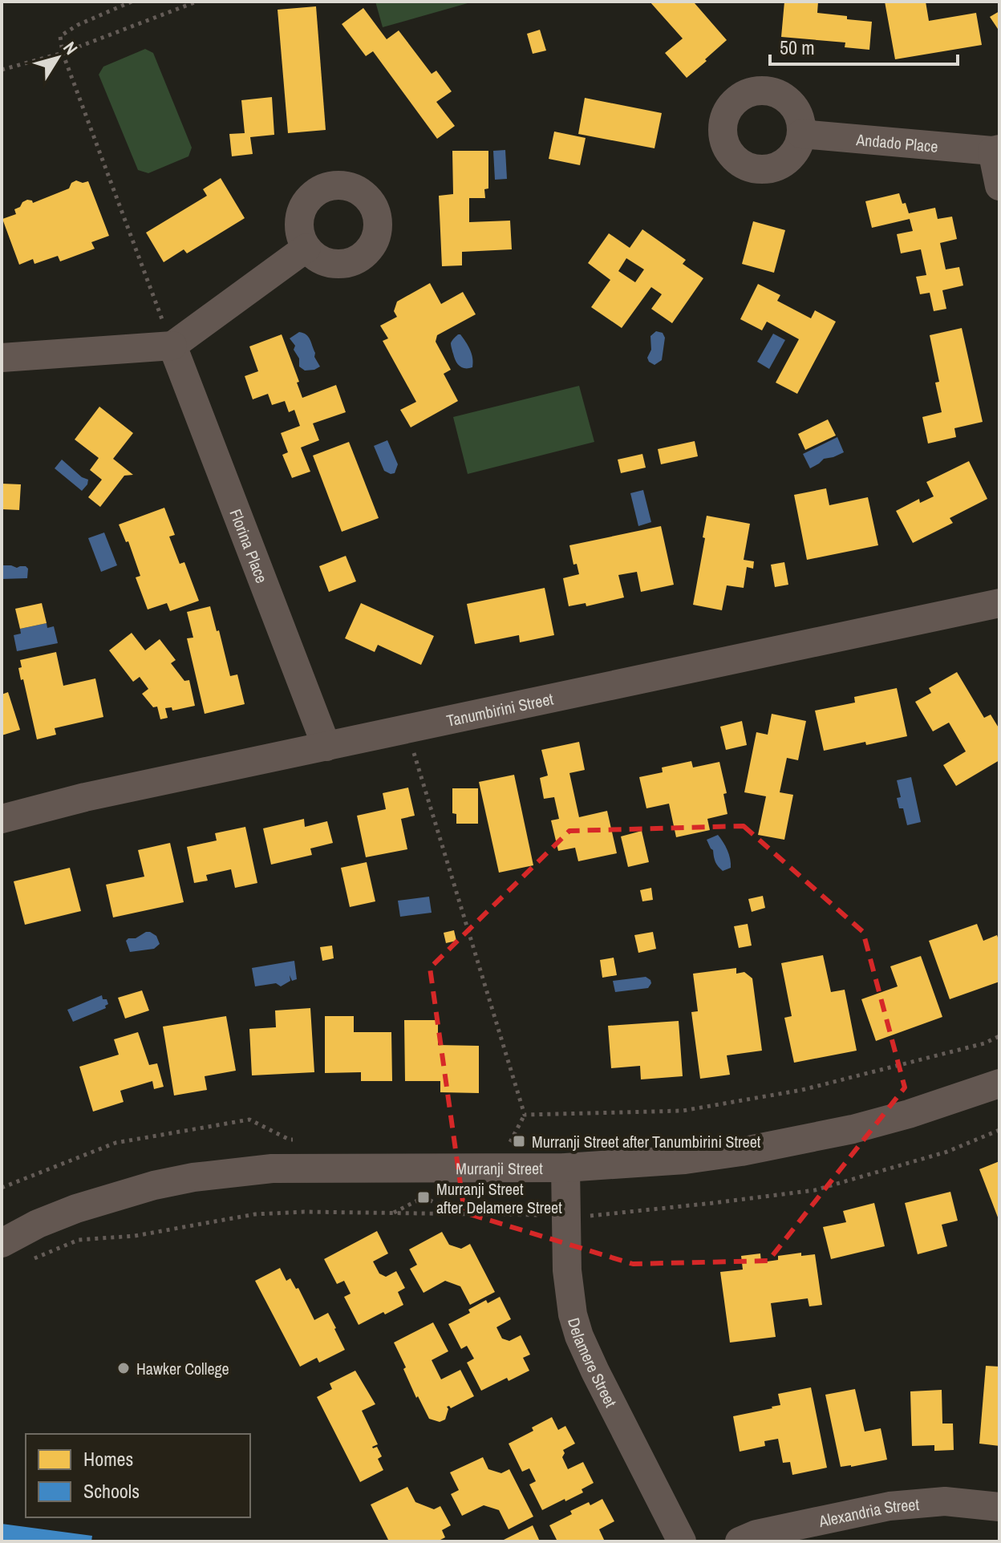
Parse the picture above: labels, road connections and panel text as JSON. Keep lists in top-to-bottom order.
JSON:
{
  "streets": {
    "street": [
      "Andado Place",
      "Florina Place",
      "Tanumbirini Street",
      "Murranji Street",
      "Delamere Street",
      "Alexandria Street"
    ]
  },
  "crossings": [
    ["Florina Place", "Tanumbirini Street"],
    ["Murranji Street", "Delamere Street"]
  ],
  "places": {
    "transit": ["Murranji Street after Tanumbirini Street", "Murranji Street after Delamere Street"],
    "other": ["Hawker College"]
  },
  "legend": ["Homes", "Schools"],
  "scale_bar": "50 m",
  "north": "top right"
}
